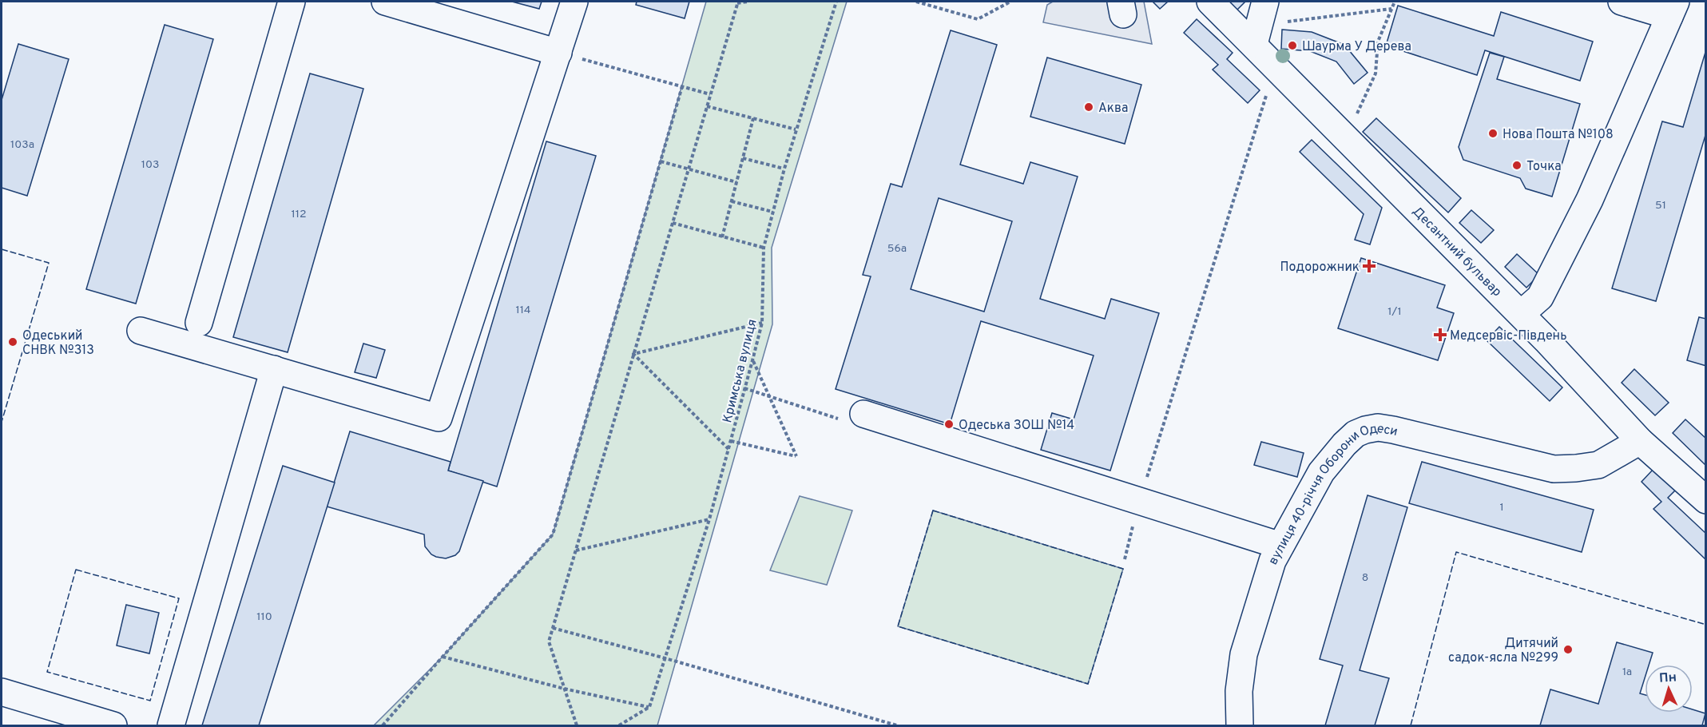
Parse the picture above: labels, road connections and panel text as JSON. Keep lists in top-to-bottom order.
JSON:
{
  "streets": {
    "street": ["Десантний бульвар", "вулиця 40-річчя Оборони Одеси"],
    "path": ["Кримська вулиця"]
  },
  "crossings": [
    ["Десантний бульвар", "вулиця 40-річчя Оборони Одеси"]
  ],
  "places": {
    "other": [
      "Шаурма У Дерева",
      "Аква",
      "Нова Пошта №108",
      "Точка",
      "Одеський СНВК №313",
      "Одеська ЗОШ №14",
      "Дитячий садок-ясла №299"
    ],
    "health": ["Подорожник", "Медсервіс-Південь"]
  },
  "house_numbers": [
    "103а",
    "103",
    "51",
    "112",
    "56а",
    "114",
    "1/1",
    "1",
    "8",
    "110",
    "1а"
  ],
  "north": "top"
}
